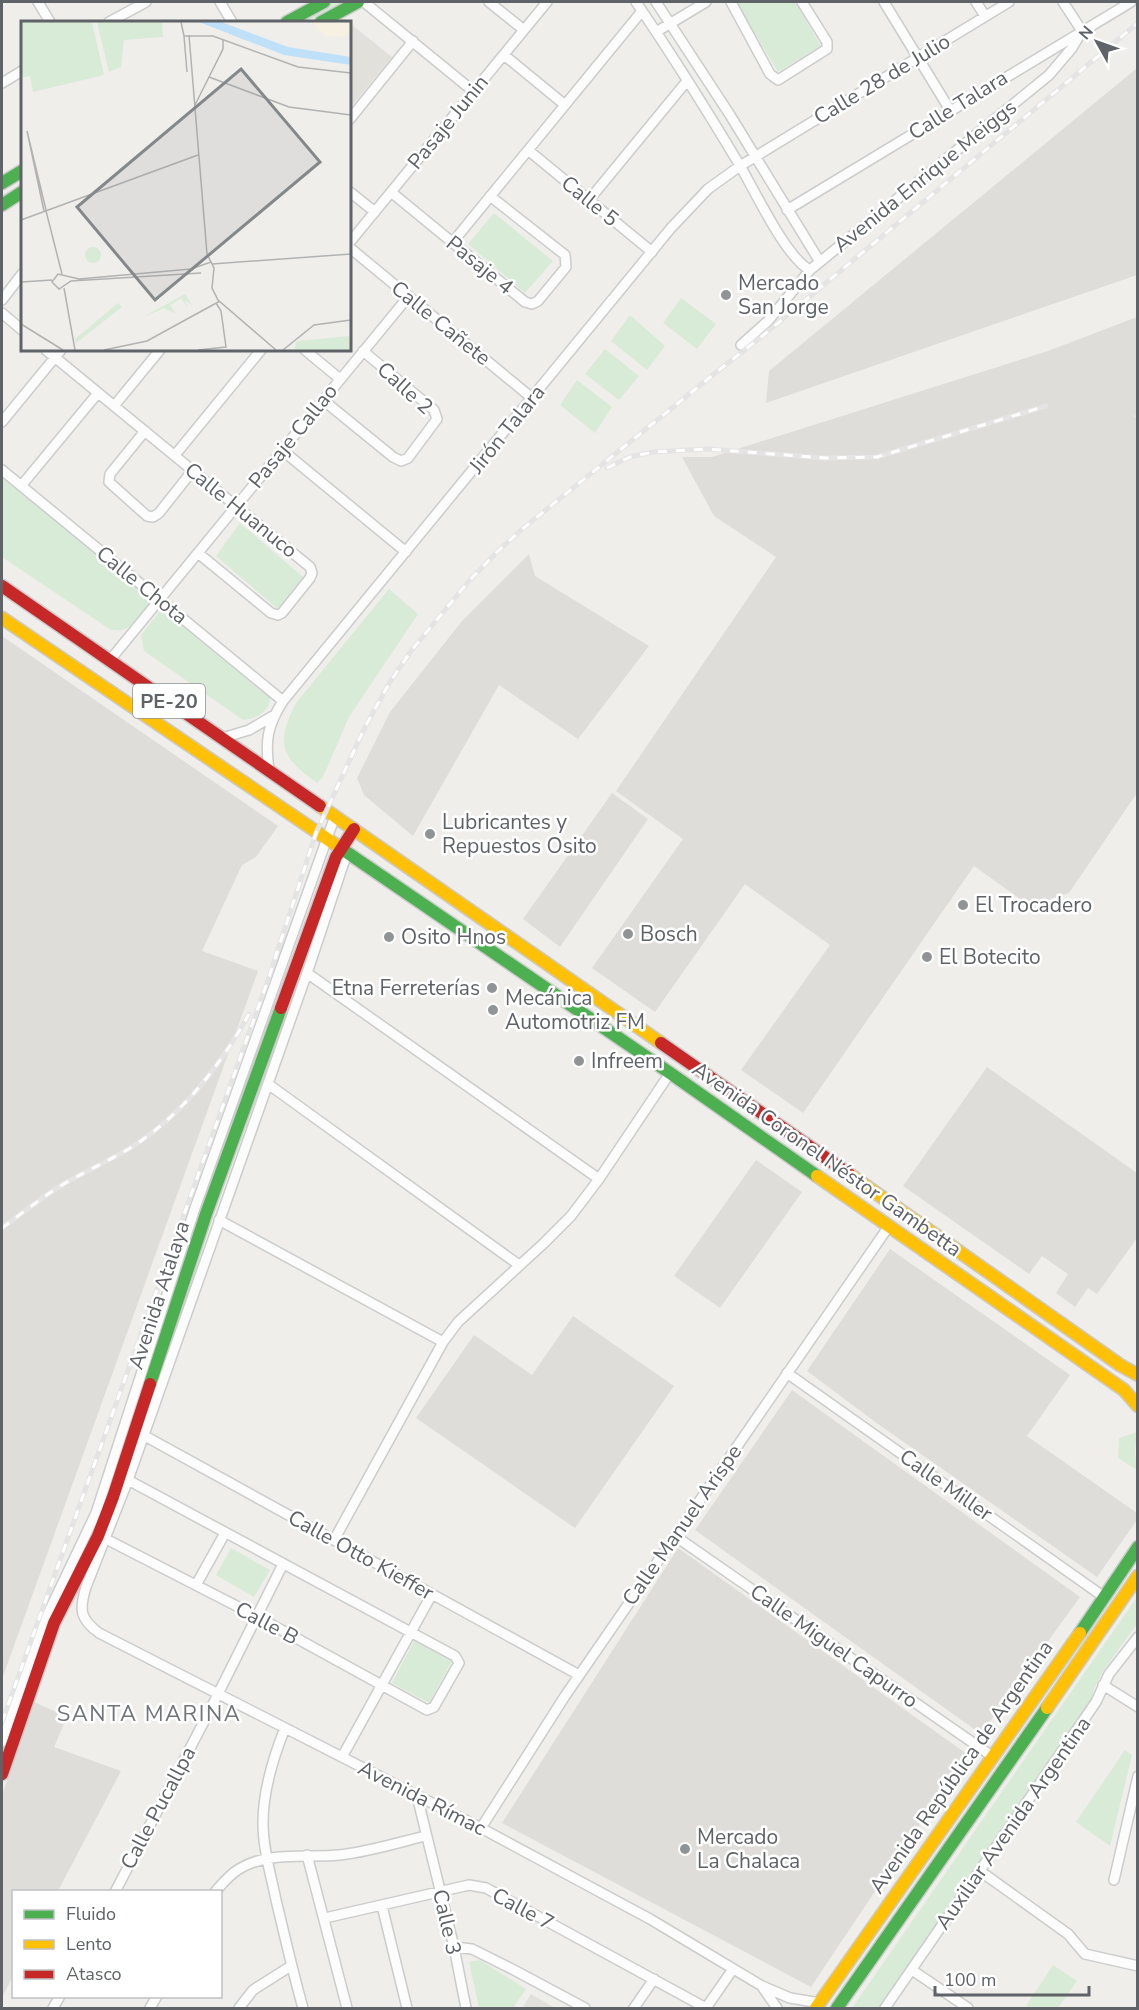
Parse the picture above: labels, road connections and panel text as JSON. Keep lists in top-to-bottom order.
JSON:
{
  "streets": {
    "main road": [
      "PE-20",
      "Avenida Coronel Néstor Gambetta",
      "Avenida Atalaya",
      "Avenida República de Argentina"
    ],
    "street": [
      "Calle 28 de Julio",
      "Calle Talara",
      "Pasaje Junin",
      "Avenida Enrique Meiggs",
      "Calle 5",
      "Pasaje 4",
      "Calle Cañete",
      "Calle 2",
      "Jirón Talara",
      "Pasaje Callao",
      "Calle Huanuco",
      "Calle Chota",
      "Calle Miller",
      "Calle Manuel Arispe",
      "Calle Otto Kieffer",
      "Calle B",
      "Calle Miguel Capurro",
      "Avenida Rímac",
      "Calle Pucallpa",
      "Auxiliar Avenida Argentina",
      "Calle 7",
      "Calle 3"
    ]
  },
  "crossings": [
    ["Calle 28 de Julio", "Jirón Talara"],
    ["Calle Talara", "Avenida Enrique Meiggs"],
    ["Pasaje Junin", "Pasaje 4"],
    ["Calle 5", "Jirón Talara"],
    ["Calle Cañete", "Jirón Talara"],
    ["Calle Cañete", "Pasaje Callao"],
    ["Calle 2", "Pasaje Callao"],
    ["Jirón Talara", "Calle Chota"],
    ["Jirón Talara", "PE-20"],
    ["Pasaje Callao", "Calle Huanuco"],
    ["Pasaje Callao", "Calle Chota"],
    ["Pasaje Callao", "PE-20"],
    ["PE-20", "Avenida Coronel Néstor Gambetta"],
    ["PE-20", "Avenida Atalaya"],
    ["Avenida Coronel Néstor Gambetta", "Avenida Atalaya"],
    ["Avenida Coronel Néstor Gambetta", "Calle Manuel Arispe"],
    ["Avenida Atalaya", "Calle Otto Kieffer"],
    ["Avenida Atalaya", "Calle B"],
    ["Avenida Atalaya", "Avenida Rímac"],
    ["Calle Miller", "Calle Manuel Arispe"],
    ["Calle Miller", "Avenida República de Argentina"],
    ["Calle Manuel Arispe", "Calle Otto Kieffer"],
    ["Calle Manuel Arispe", "Calle Miguel Capurro"],
    ["Calle Manuel Arispe", "Avenida Rímac"],
    ["Calle B", "Calle Pucallpa"],
    ["Calle Miguel Capurro", "Avenida República de Argentina"],
    ["Avenida República de Argentina", "Avenida Rímac"],
    ["Avenida Rímac", "Calle Pucallpa"],
    ["Avenida Rímac", "Calle 3"],
    ["Calle 7", "Calle 3"]
  ],
  "districts": ["SANTA MARINA"],
  "places": [
    "Mercado San Jorge",
    "Lubricantes y Repuestos Osito",
    "El Trocadero",
    "Bosch",
    "Osito Hnos",
    "El Botecito",
    "Etna Ferreterías",
    "Mecánica Automotriz FM",
    "Infreem",
    "Mercado La Chalaca"
  ],
  "legend": ["Fluido", "Lento", "Atasco"],
  "scale_bar": "100 m",
  "north": "top left"
}
